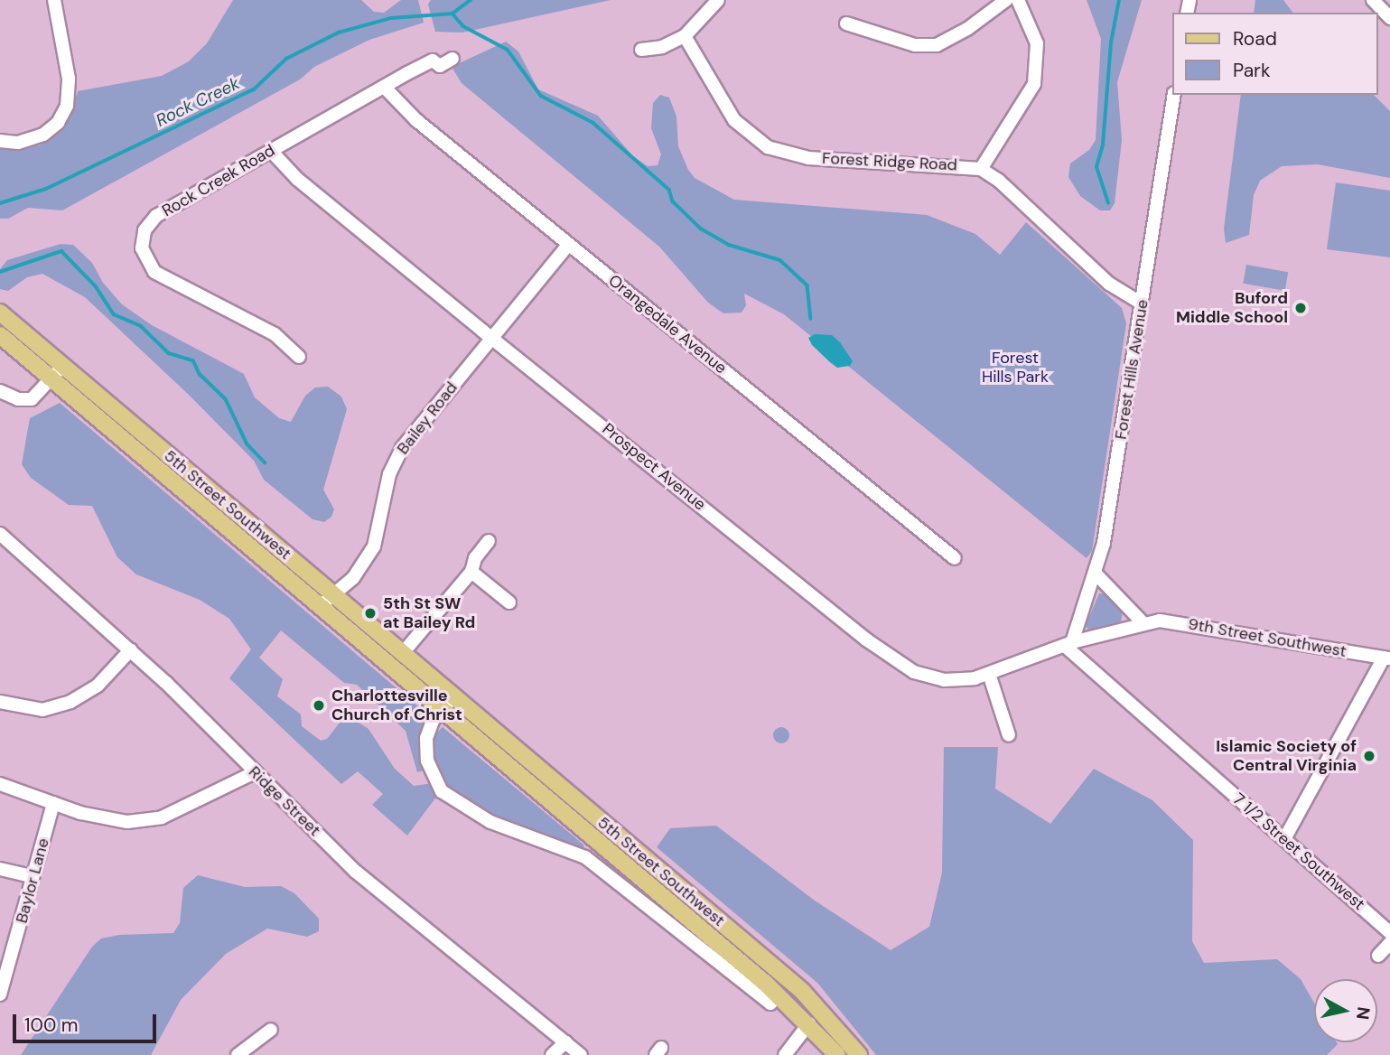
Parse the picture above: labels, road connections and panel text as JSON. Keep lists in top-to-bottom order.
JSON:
{
  "streets": {
    "main road": ["5th Street Southwest"],
    "street": [
      "Forest Ridge Road",
      "Rock Creek Road",
      "Orangedale Avenue",
      "Forest Hills Avenue",
      "Bailey Road",
      "Prospect Avenue",
      "9th Street Southwest",
      "Ridge Street",
      "7 1/2 Street Southwest",
      "Baylor Lane"
    ]
  },
  "crossings": [
    ["Rock Creek Road", "Orangedale Avenue"],
    ["Rock Creek Road", "Prospect Avenue"],
    ["Orangedale Avenue", "Bailey Road"],
    ["Forest Hills Avenue", "Prospect Avenue"],
    ["Forest Hills Avenue", "9th Street Southwest"],
    ["Forest Hills Avenue", "7 1/2 Street Southwest"],
    ["Bailey Road", "Prospect Avenue"],
    ["Bailey Road", "5th Street Southwest"],
    ["Prospect Avenue", "9th Street Southwest"],
    ["Prospect Avenue", "7 1/2 Street Southwest"],
    ["9th Street Southwest", "7 1/2 Street Southwest"]
  ],
  "water": ["Rock Creek"],
  "parks": ["Forest Hills Park"],
  "places": [
    "Buford Middle School",
    "5th St SW at Bailey Rd",
    "Charlottesville Church of Christ",
    "Islamic Society of Central Virginia"
  ],
  "legend": ["Road", "Park"],
  "scale_bar": "100 m",
  "north": "right"
}
